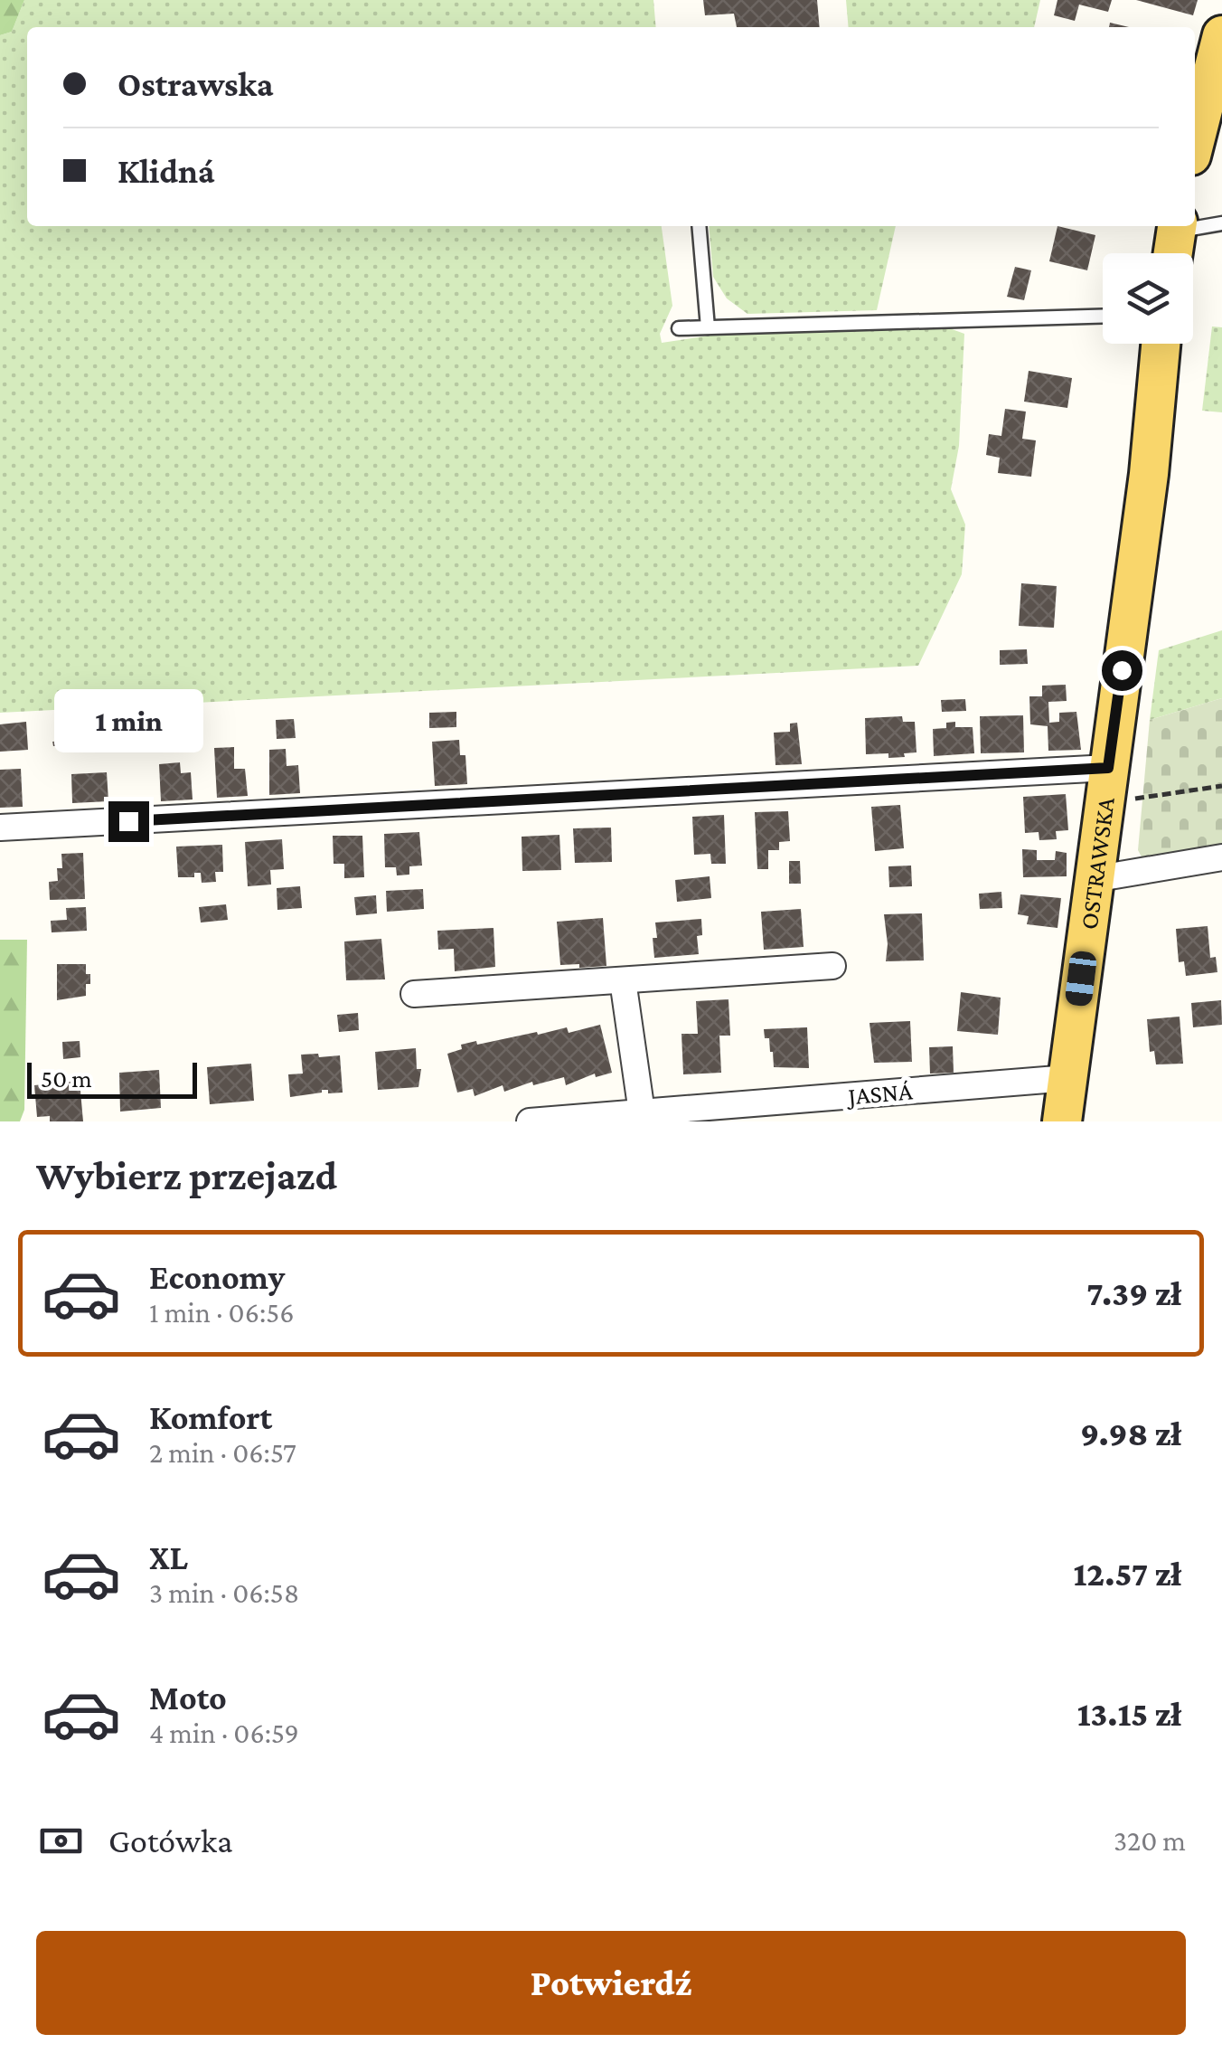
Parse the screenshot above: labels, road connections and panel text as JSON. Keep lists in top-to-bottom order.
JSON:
{
  "streets": {
    "main road": ["OSTRAWSKA"],
    "street": ["JASNÁ"]
  },
  "crossings": [
    ["OSTRAWSKA", "JASNÁ"]
  ],
  "scale_bar": "50 m",
  "page": {
    "banner": ["Ostrawska", "Klidná"],
    "bubble": "1 min",
    "scale": "50 m",
    "heading": "Wybierz przejazd",
    "list": [
      {
        "name": "Economy",
        "note": "1 min · 06:56",
        "value": "7.39 zł"
      },
      {
        "name": "Komfort",
        "note": "2 min · 06:57",
        "value": "9.98 zł"
      },
      {
        "name": "XL",
        "note": "3 min · 06:58",
        "value": "12.57 zł"
      },
      {
        "name": "Moto",
        "note": "4 min · 06:59",
        "value": "13.15 zł"
      }
    ],
    "pay": ["Gotówka", "320 m"],
    "buttons": "Potwierdź"
  }
}
